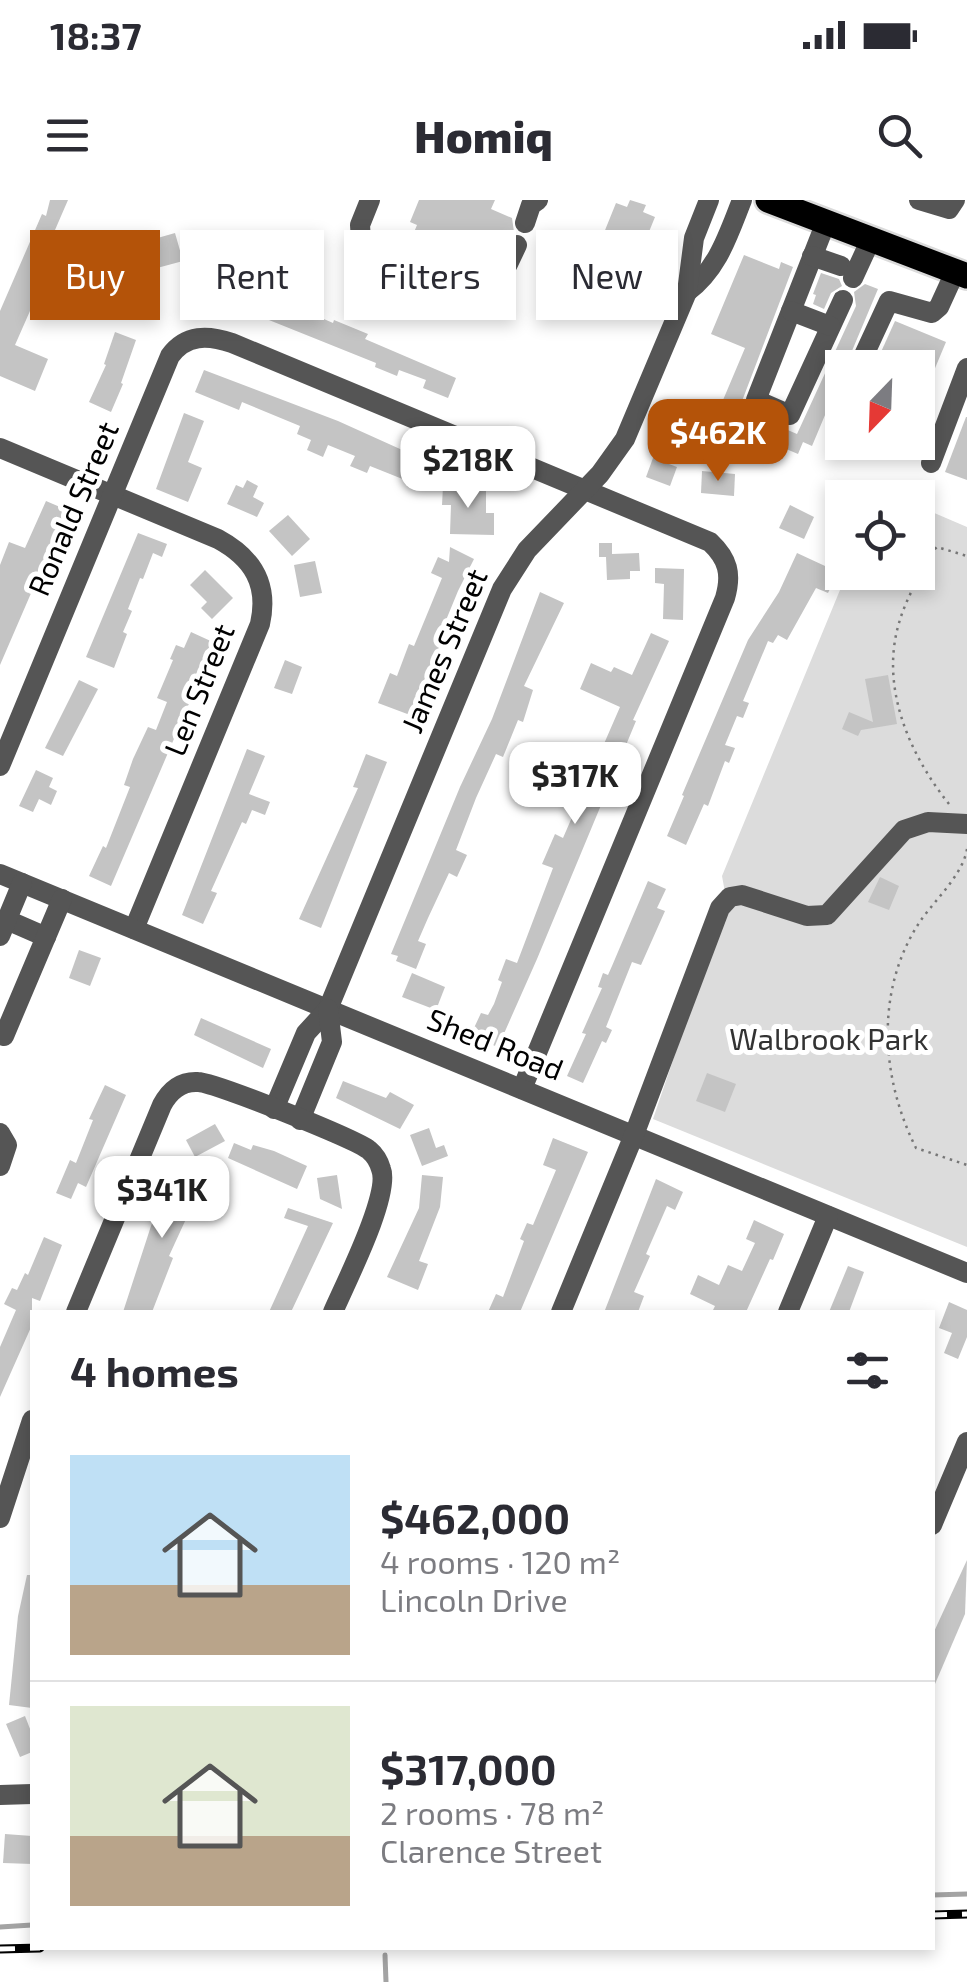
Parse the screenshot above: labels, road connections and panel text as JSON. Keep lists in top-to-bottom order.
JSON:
{
  "streets": {
    "street": [
      "Ronald Street",
      "James Street",
      "Len Street",
      "Shed Road"
    ]
  },
  "crossings": [
    ["Ronald Street", "James Street"],
    ["Ronald Street", "Len Street"],
    ["James Street", "Shed Road"],
    ["Len Street", "Shed Road"]
  ],
  "parks": ["Walbrook Park"],
  "north": "bottom left",
  "page": {
    "status": "18:37",
    "header": "Homiq",
    "chip": [
      "Buy",
      "Rent",
      "Filters",
      "New"
    ],
    "price": [
      "$462K",
      "$218K",
      "$317K",
      "$341K"
    ],
    "heading": "4 homes",
    "list": [
      {
        "name": "$462,000",
        "note": "4 rooms · 120 m² · Lincoln Drive"
      },
      {
        "name": "$317,000",
        "note": "2 rooms · 78 m² · Clarence Street"
      }
    ]
  }
}
